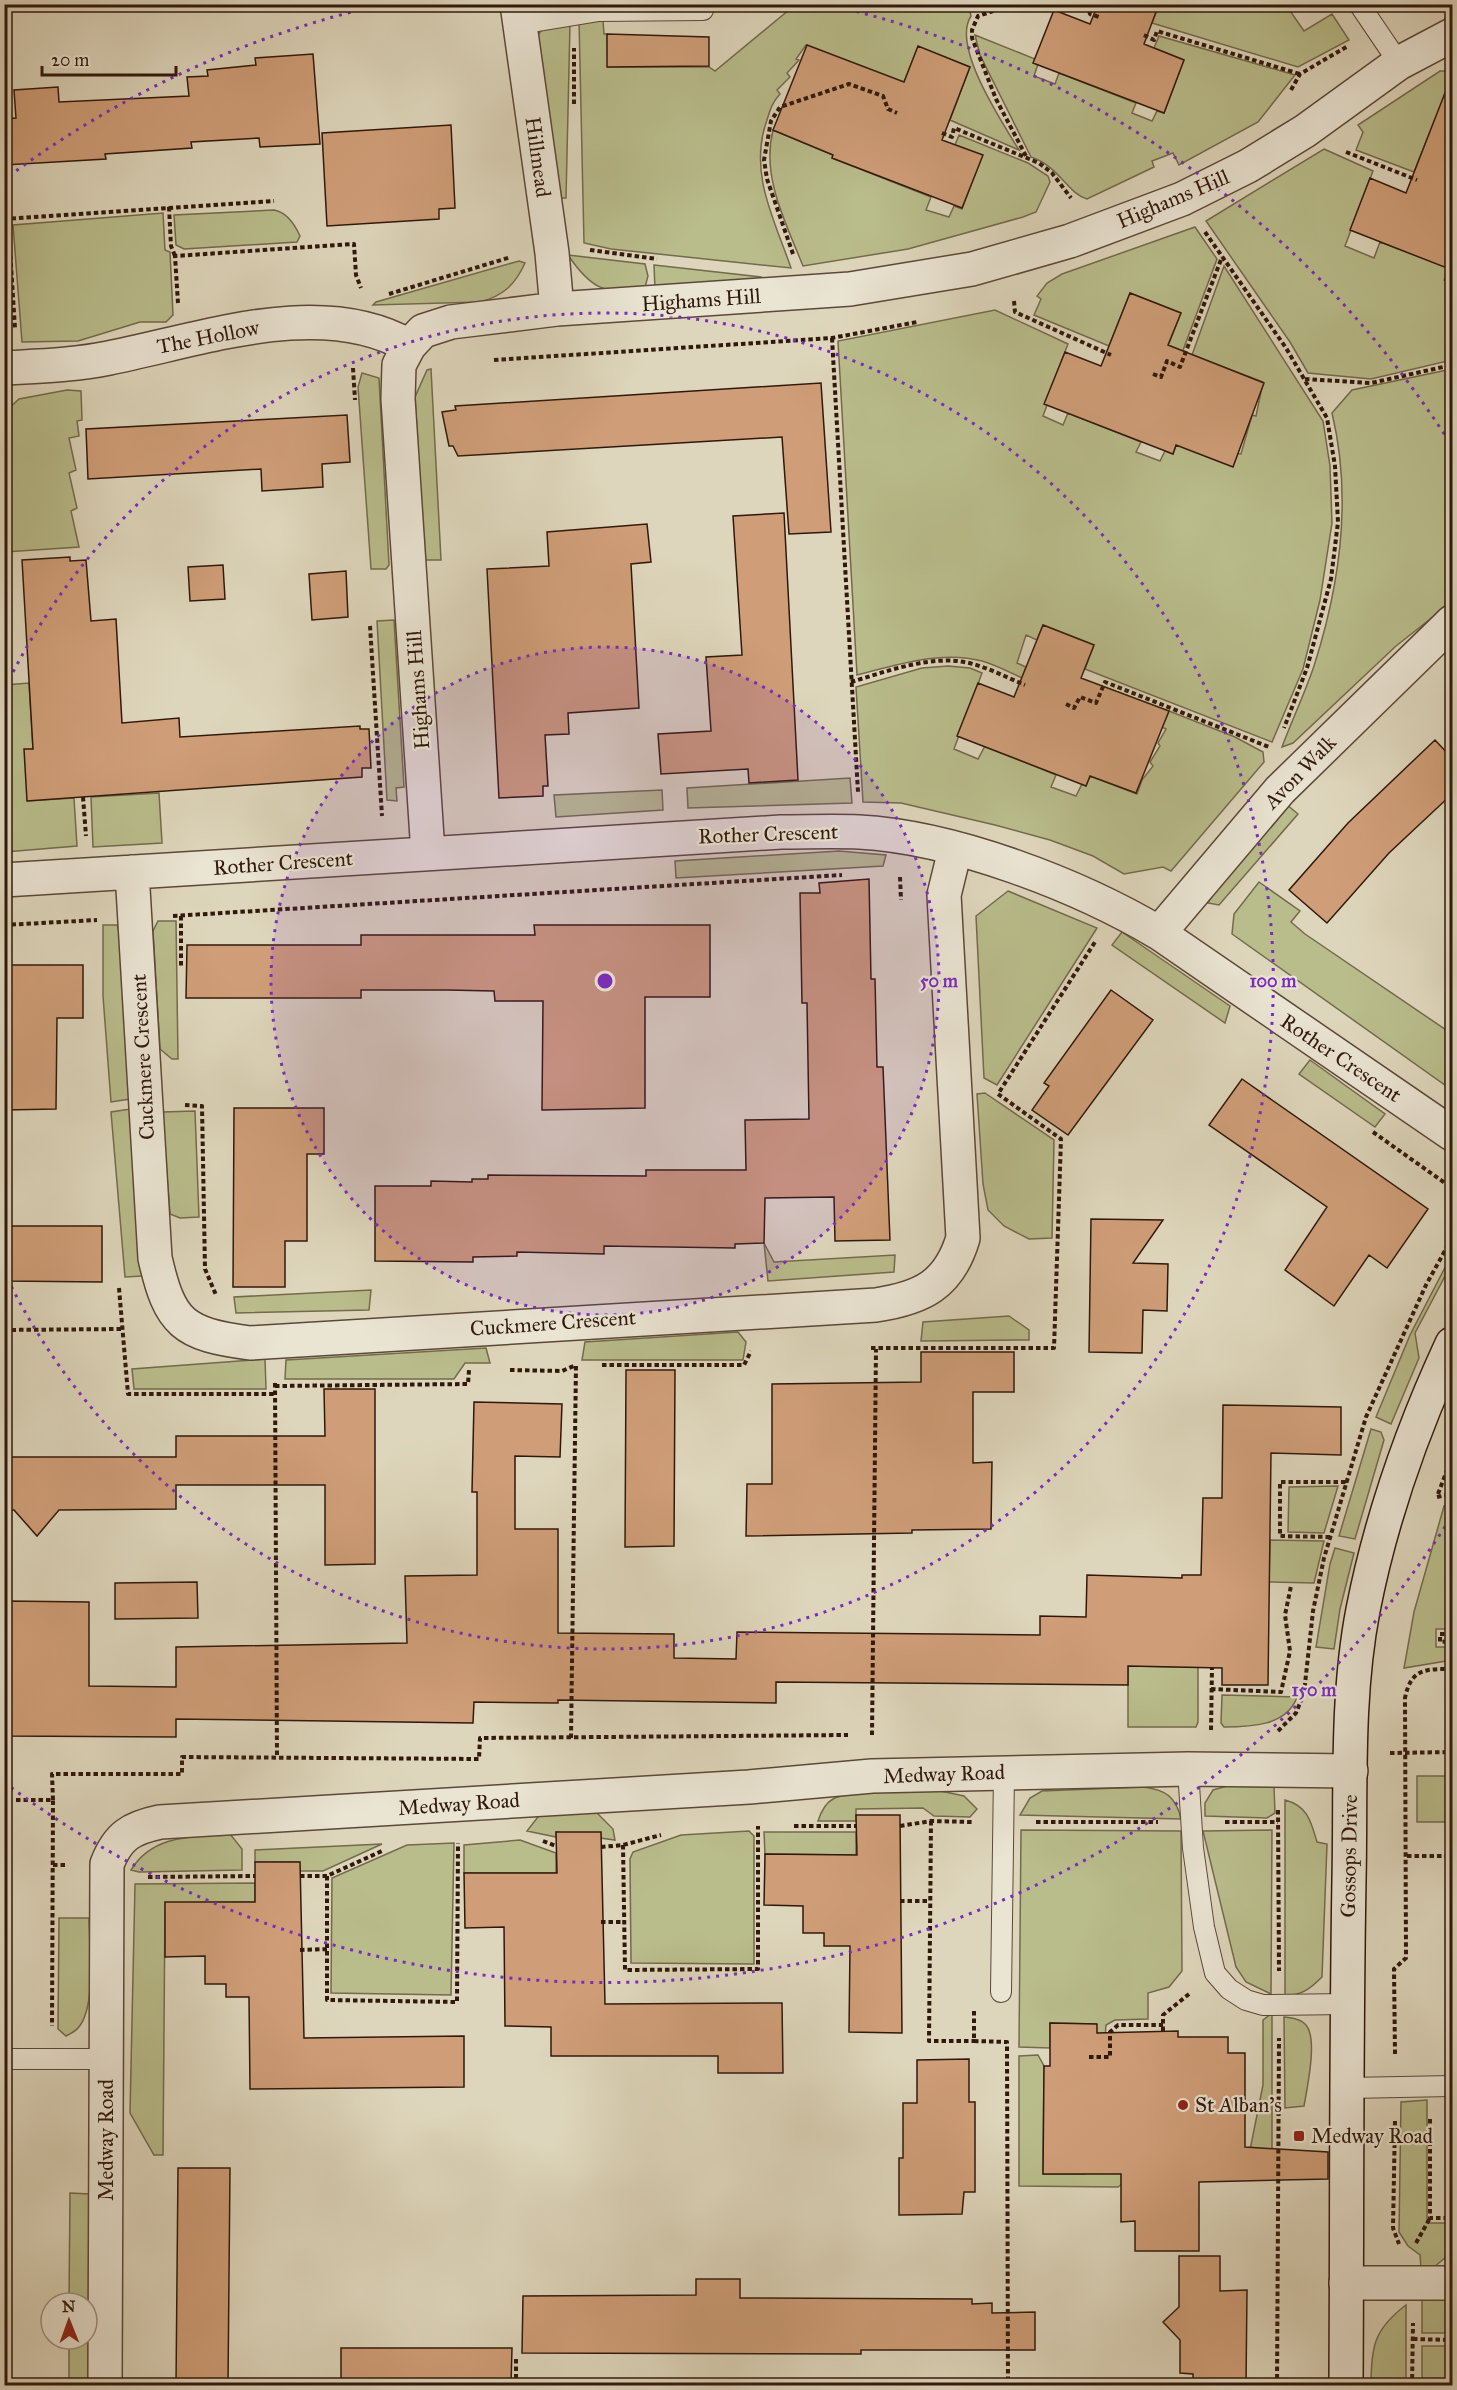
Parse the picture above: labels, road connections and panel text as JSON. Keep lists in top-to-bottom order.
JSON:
{
  "streets": {
    "street": [
      "Hillmead",
      "Highams Hill",
      "The Hollow",
      "Avon Walk",
      "Rother Crescent",
      "Cuckmere Crescent",
      "Medway Road",
      "Gossops Drive"
    ]
  },
  "crossings": [
    ["Hillmead", "Highams Hill"],
    ["Highams Hill", "The Hollow"],
    ["Highams Hill", "Rother Crescent"],
    ["Avon Walk", "Rother Crescent"],
    ["Rother Crescent", "Cuckmere Crescent"],
    ["Medway Road", "Gossops Drive"]
  ],
  "places": {
    "other": ["St Alban's"],
    "transit": ["Medway Road"]
  },
  "scale_bar": "20 m",
  "north": "top",
  "rings": ["50 m", "100 m", "150 m"]
}
